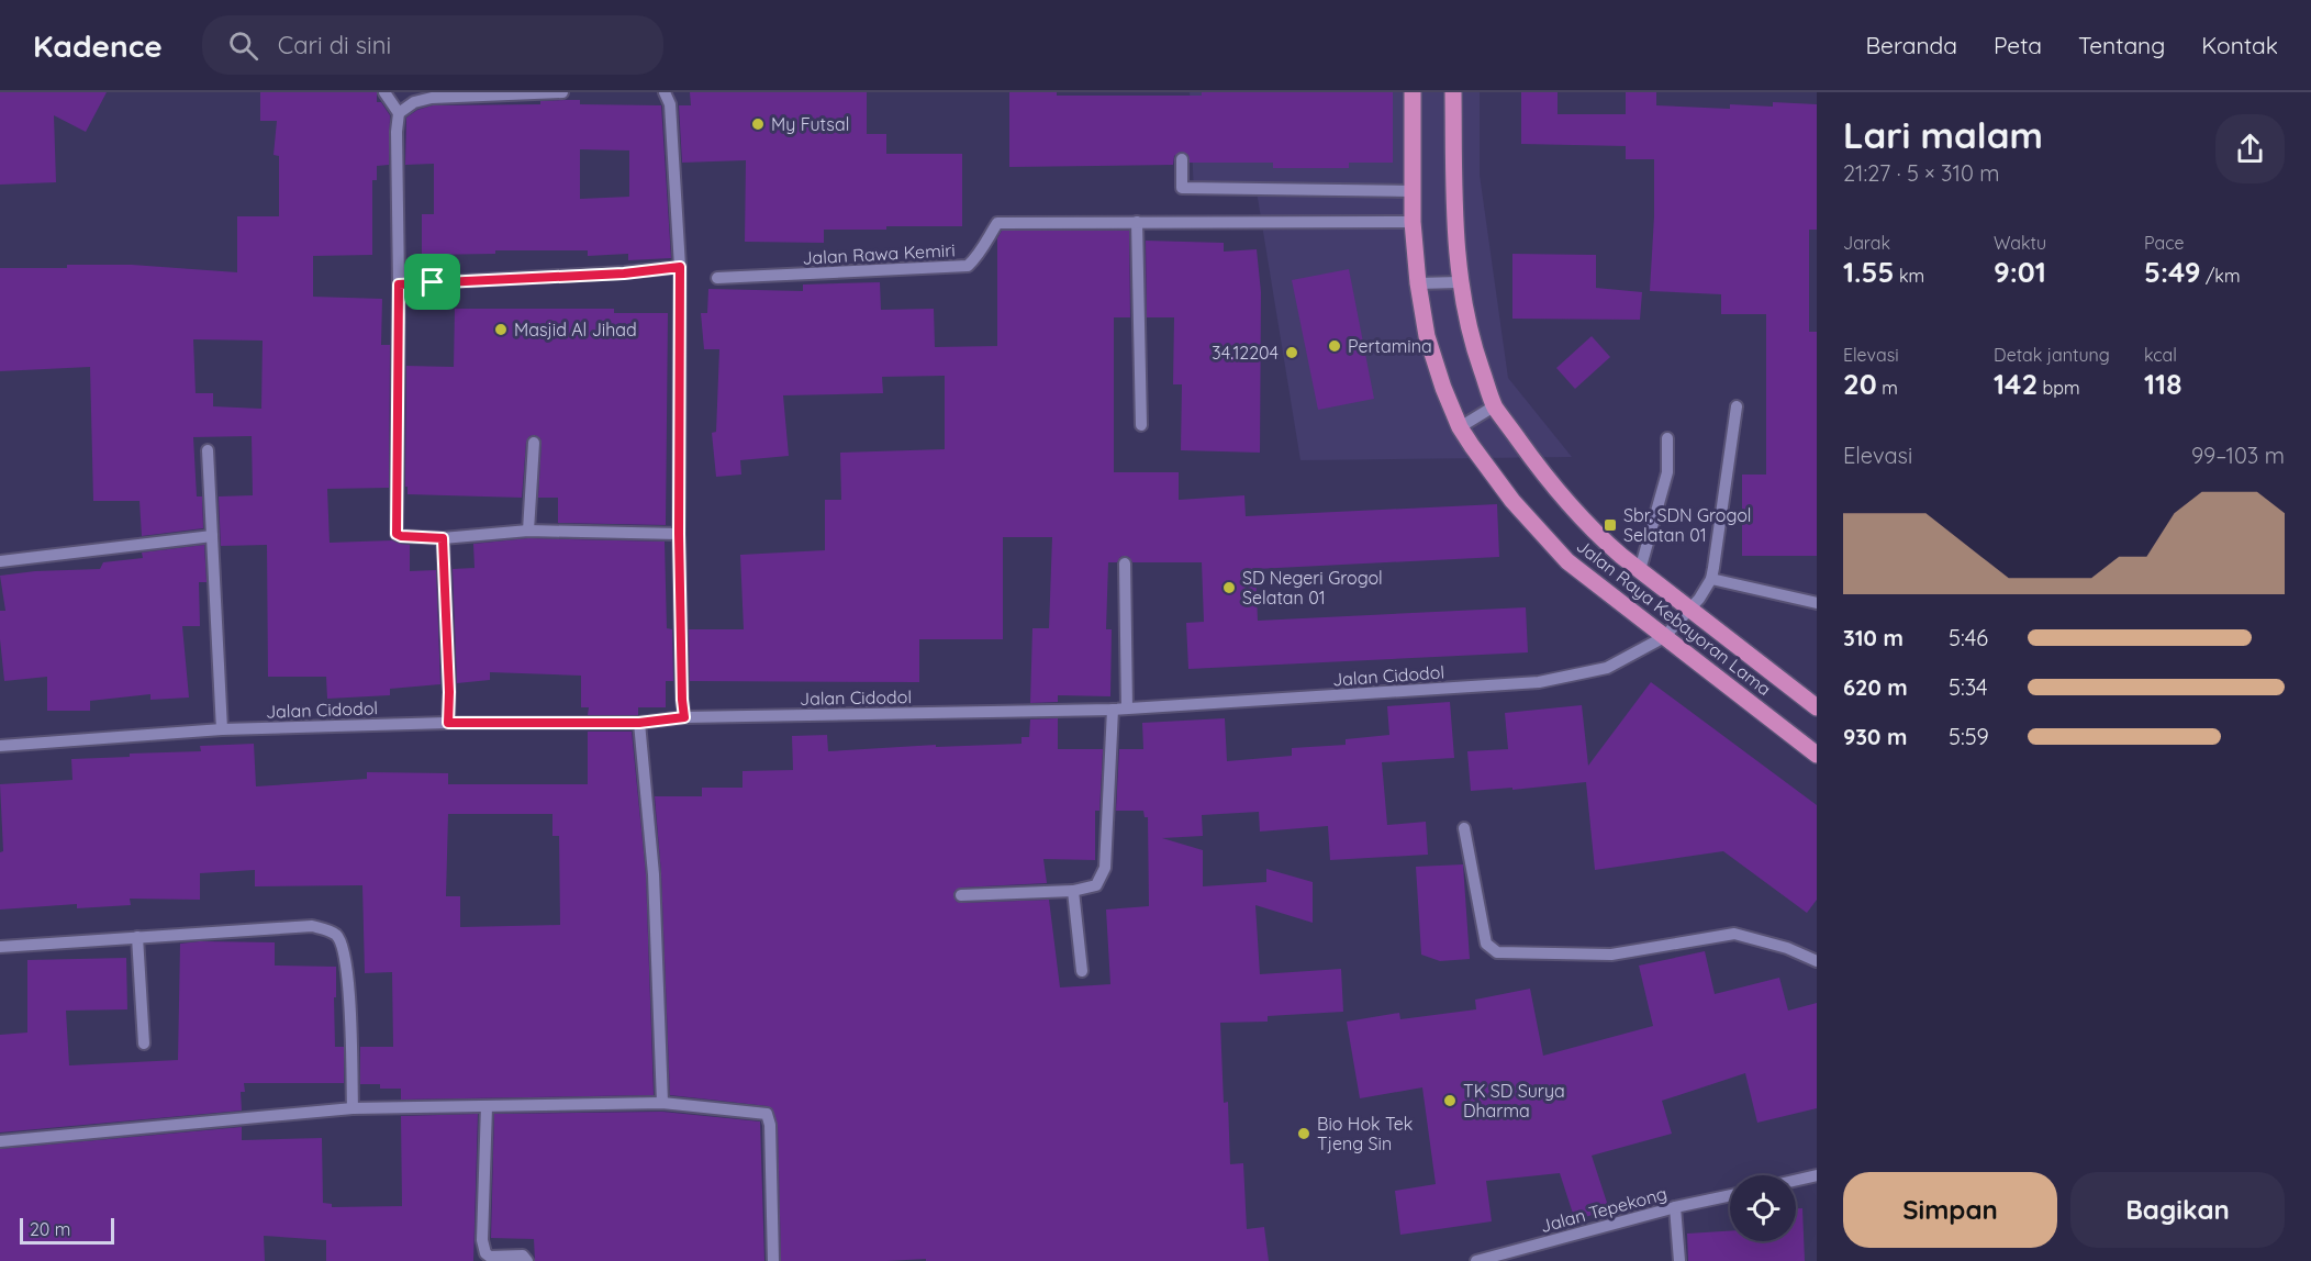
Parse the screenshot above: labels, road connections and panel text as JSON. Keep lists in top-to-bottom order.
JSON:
{
  "streets": {
    "main road": ["Jalan Raya Kebayoran Lama"],
    "street": ["Jalan Rawa Kemiri", "Jalan Cidodol", "Jalan Tepekong"]
  },
  "crossings": [
    ["Jalan Rawa Kemiri", "Jalan Raya Kebayoran Lama"],
    ["Jalan Raya Kebayoran Lama", "Jalan Cidodol"]
  ],
  "places": {
    "other": [
      "My Futsal",
      "Masjid Al Jihad",
      "Pertamina",
      "34.12204",
      "SD Negeri Grogol Selatan 01",
      "TK SD Surya Dharma",
      "Bio Hok Tek Tjeng Sin"
    ],
    "transit": ["Sbr. SDN Grogol Selatan 01"]
  },
  "scale_bar": "20 m",
  "page": {
    "header": "Kadence",
    "search": "Cari di sini",
    "nav": [
      "Beranda",
      "Peta",
      "Tentang",
      "Kontak"
    ],
    "heading": ["Lari malam", "21:27 · 5 × 310 m"],
    "stats": [
      ["Jarak", "1.55 km"],
      ["Waktu", "9:01"],
      ["Pace", "5:49 /km"],
      ["Elevasi", "20 m"],
      ["Detak jantung", "142 bpm"],
      ["kcal", "118"]
    ],
    "chart": ["Elevasi", "99–103 m"],
    "list": [
      {
        "name": "310 m",
        "note": "5:46"
      },
      {
        "name": "620 m",
        "note": "5:34"
      },
      {
        "name": "930 m",
        "note": "5:59"
      }
    ],
    "buttons": ["Simpan", "Bagikan"],
    "scale": "20 m"
  }
}
